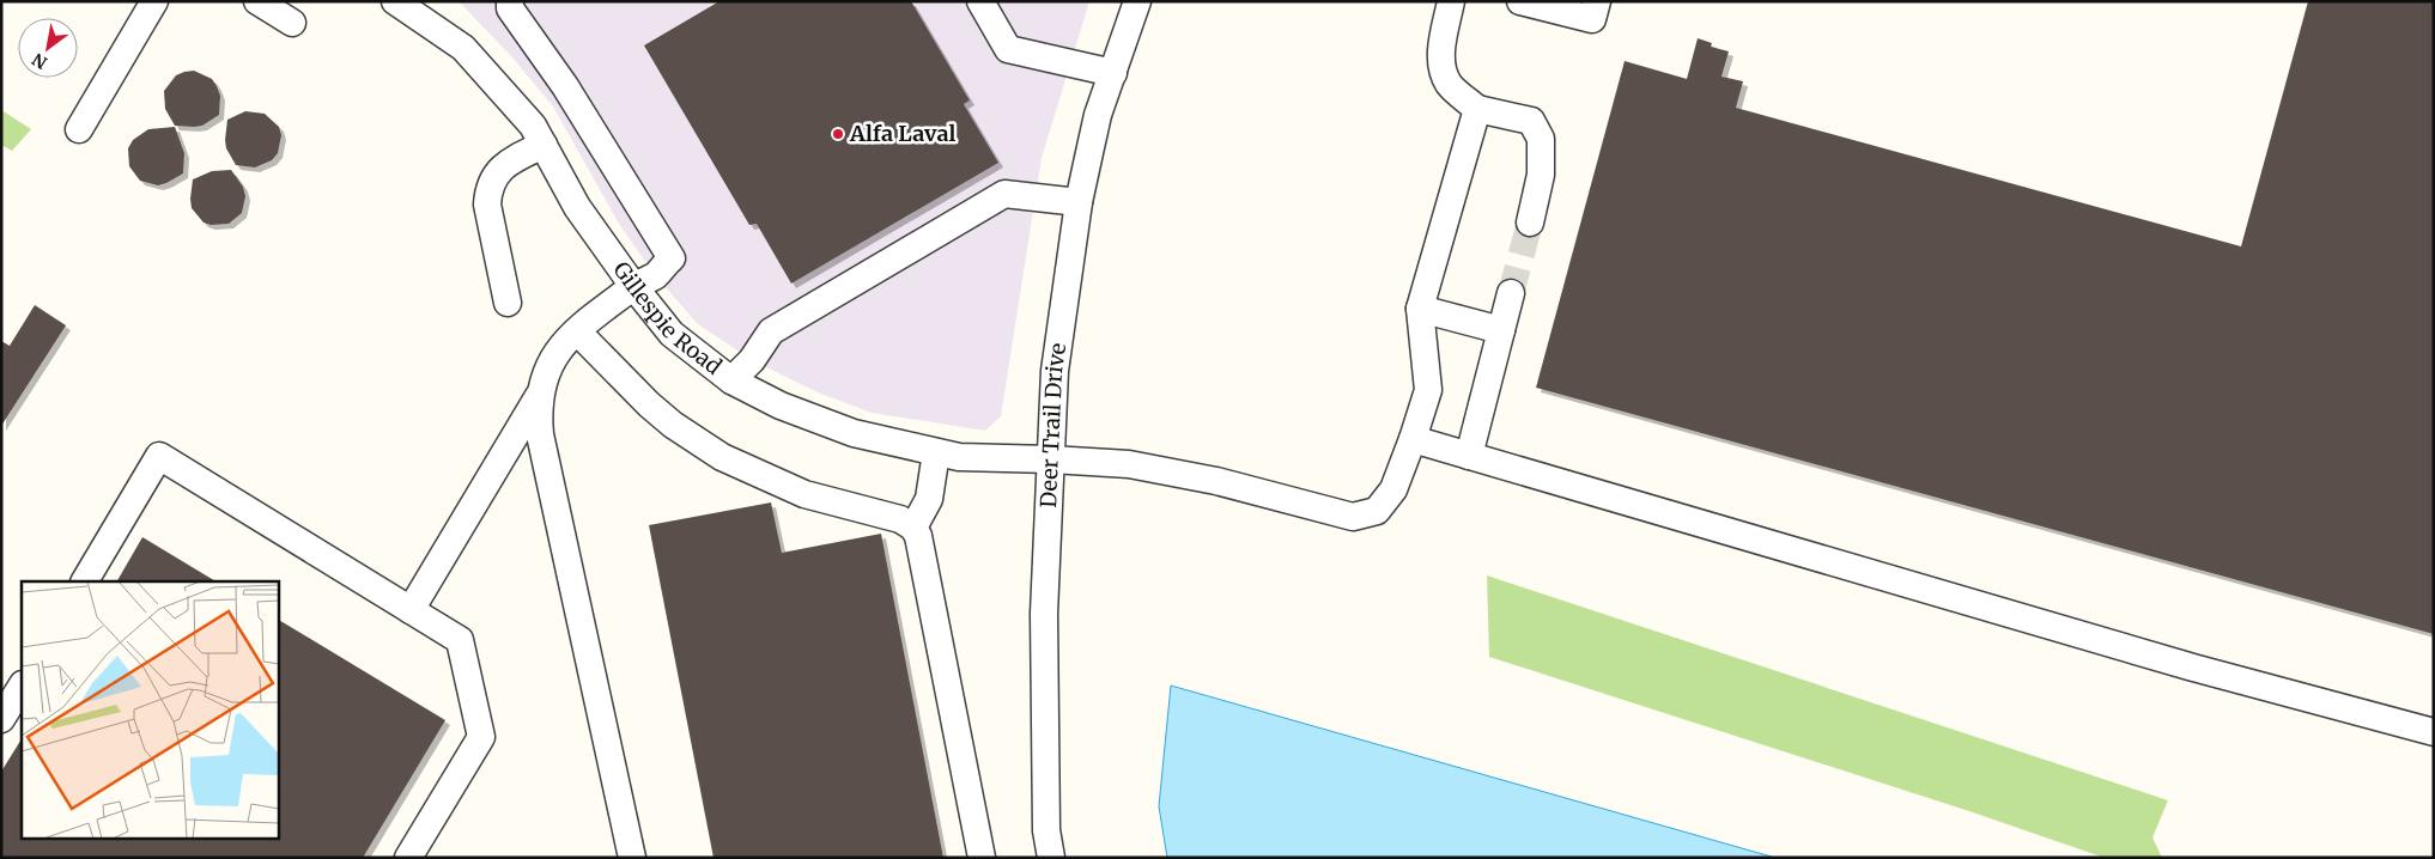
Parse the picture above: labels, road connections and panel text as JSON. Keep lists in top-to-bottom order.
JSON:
{
  "streets": {
    "street": ["Gillespie Road", "Deer Trail Drive"]
  },
  "crossings": [
    ["Gillespie Road", "Deer Trail Drive"]
  ],
  "places": ["Alfa Laval"],
  "north": "bottom left"
}
